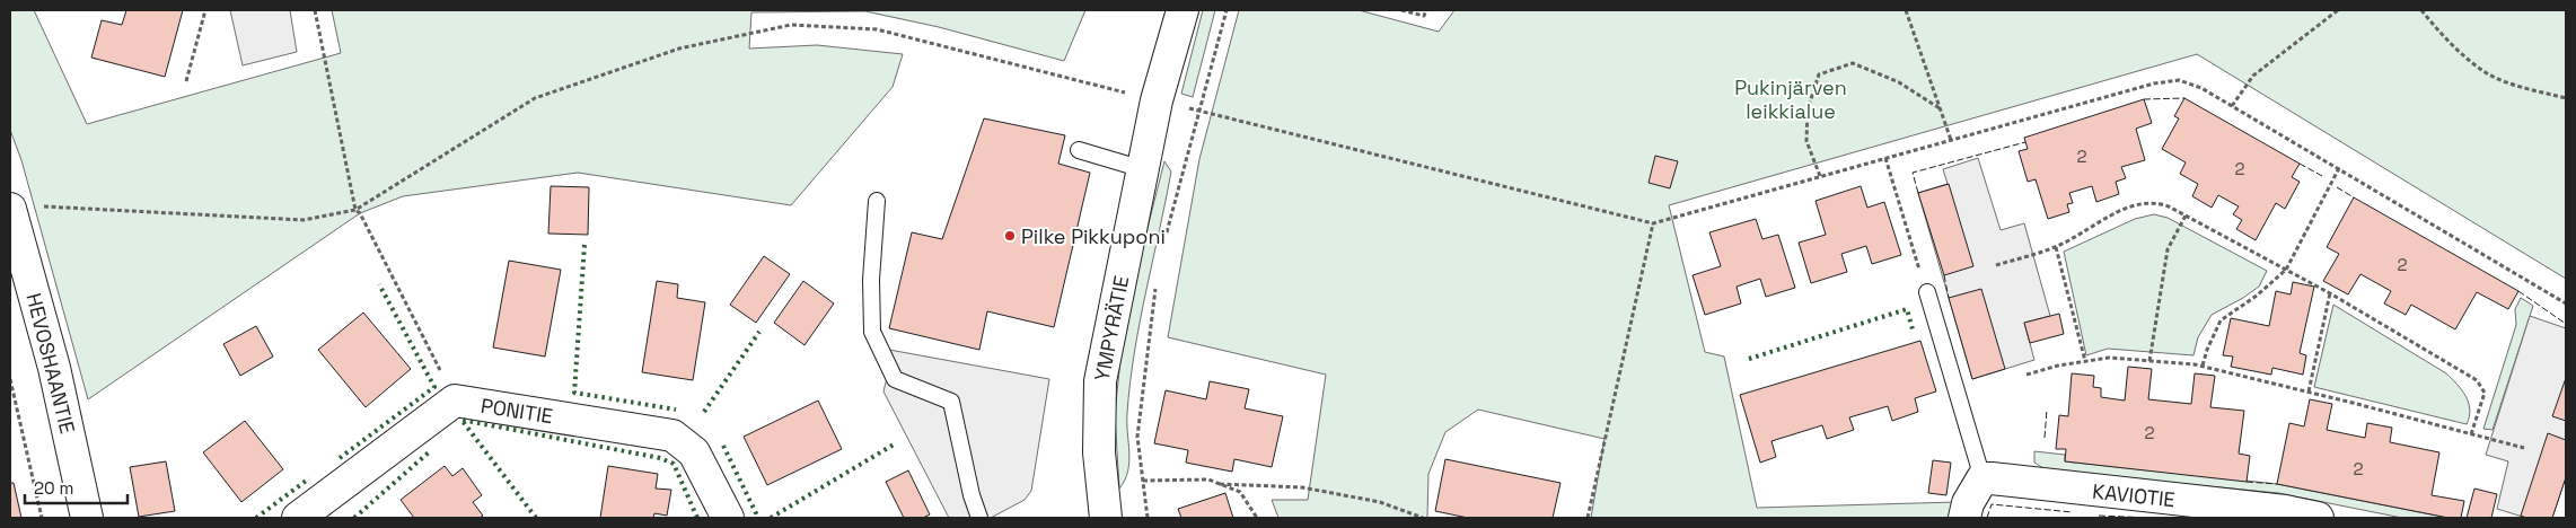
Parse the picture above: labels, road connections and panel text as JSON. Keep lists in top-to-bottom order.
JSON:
{
  "streets": {
    "street": [
      "YMPYRÄTIE",
      "HEVOSHAANTIE",
      "PONITIE",
      "KAVIOTIE"
    ]
  },
  "parks": ["Pukinjärven leikkialue"],
  "places": ["Pilke Pikkuponi"],
  "house_numbers": [
    "2",
    "2",
    "2",
    "2",
    "2"
  ],
  "scale_bar": "20 m"
}
